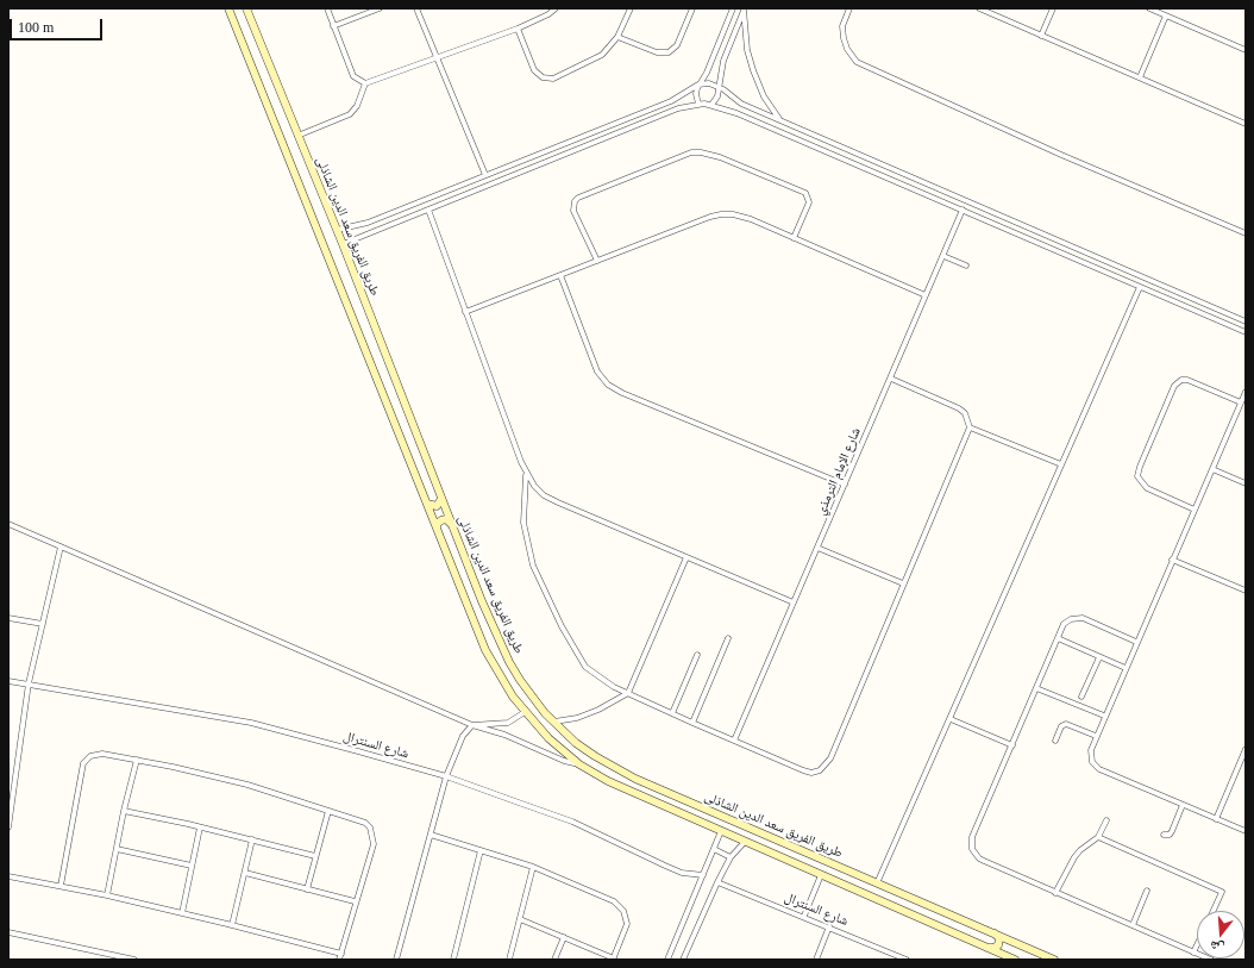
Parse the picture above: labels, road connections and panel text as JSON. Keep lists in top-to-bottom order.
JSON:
{
  "streets": {
    "street": ["طريق الفريق سعد الدين الشاذلى", "شارع الإمام الترمذي", "شارع السنترال"]
  },
  "scale_bar": "100 m",
  "north": "bottom"
}
